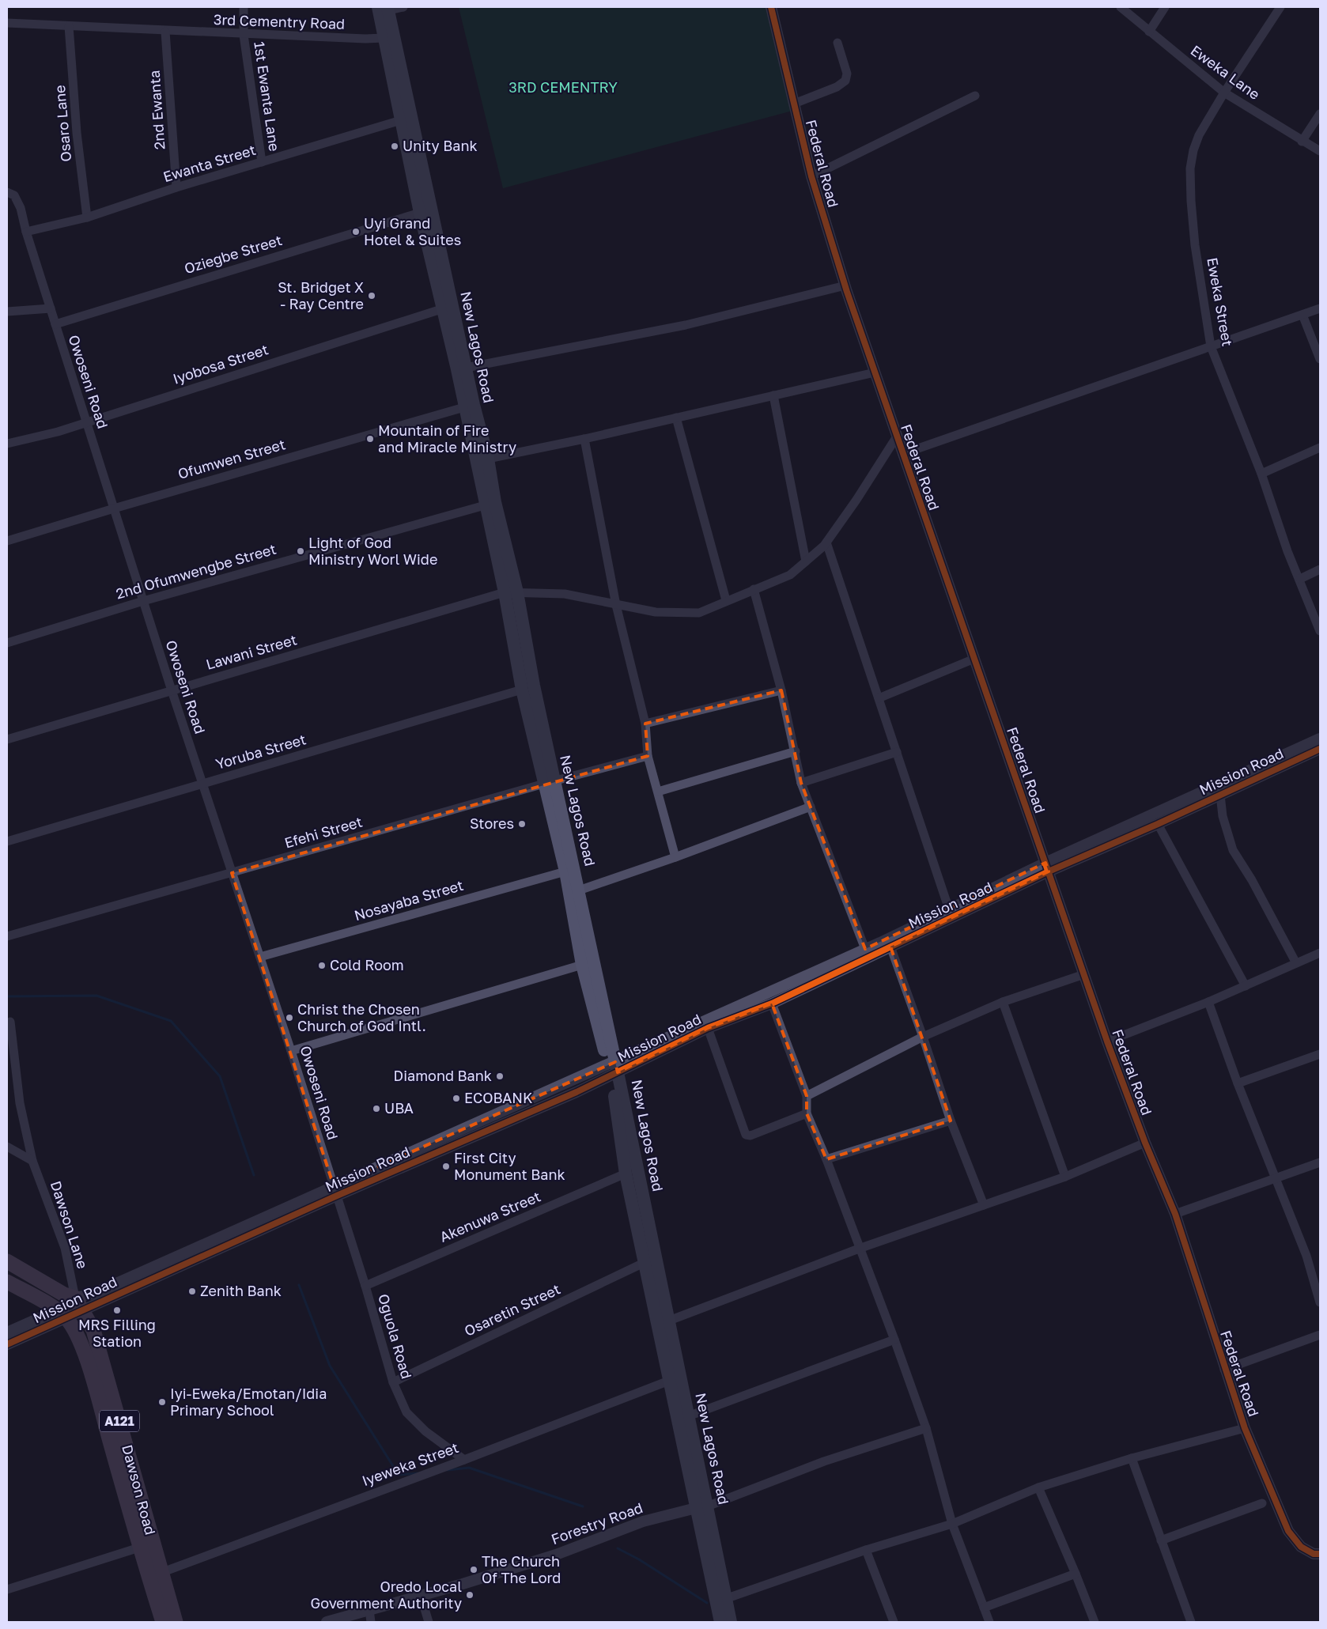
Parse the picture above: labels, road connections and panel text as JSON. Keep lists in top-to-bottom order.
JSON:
{
  "streets": {
    "highway": ["A121", "Dawson Road"],
    "main road": ["New Lagos Road"],
    "street": [
      "3rd Cementry Road",
      "Eweka Lane",
      "1st Ewanta Lane",
      "2nd Ewanta",
      "Osaro Lane",
      "Ewanta Street",
      "Federal Road",
      "Oziegbe Street",
      "Eweka Street",
      "Iyobosa Street",
      "Owoseni Road",
      "Ofumwen Street",
      "2nd Ofumwengbe Street",
      "Lawani Street",
      "Yoruba Street",
      "Mission Road",
      "Efehi Street",
      "Nosayaba Street",
      "Akenuwa Street",
      "Dawson Lane",
      "Osaretin Street",
      "Oguola Road",
      "Iyeweka Street",
      "Forestry Road"
    ]
  },
  "crossings": [
    ["3rd Cementry Road", "1st Ewanta Lane"],
    ["3rd Cementry Road", "2nd Ewanta"],
    ["3rd Cementry Road", "Osaro Lane"],
    ["3rd Cementry Road", "New Lagos Road"],
    ["Eweka Lane", "Eweka Street"],
    ["1st Ewanta Lane", "Ewanta Street"],
    ["2nd Ewanta", "Ewanta Street"],
    ["Osaro Lane", "Ewanta Street"],
    ["Ewanta Street", "New Lagos Road"],
    ["Ewanta Street", "Owoseni Road"],
    ["Federal Road", "Lawani Street"],
    ["Federal Road", "Mission Road"],
    ["Oziegbe Street", "New Lagos Road"],
    ["Oziegbe Street", "Owoseni Road"],
    ["New Lagos Road", "Iyobosa Street"],
    ["New Lagos Road", "Ofumwen Street"],
    ["New Lagos Road", "2nd Ofumwengbe Street"],
    ["New Lagos Road", "Lawani Street"],
    ["New Lagos Road", "Yoruba Street"],
    ["New Lagos Road", "Mission Road"],
    ["New Lagos Road", "Efehi Street"],
    ["New Lagos Road", "Nosayaba Street"],
    ["New Lagos Road", "Akenuwa Street"],
    ["New Lagos Road", "Osaretin Street"],
    ["New Lagos Road", "Iyeweka Street"],
    ["New Lagos Road", "Forestry Road"],
    ["Iyobosa Street", "Owoseni Road"],
    ["Owoseni Road", "Ofumwen Street"],
    ["Owoseni Road", "2nd Ofumwengbe Street"],
    ["Owoseni Road", "Lawani Street"],
    ["Owoseni Road", "Yoruba Street"],
    ["Owoseni Road", "Mission Road"],
    ["Owoseni Road", "Efehi Street"],
    ["Owoseni Road", "Nosayaba Street"],
    ["Owoseni Road", "Oguola Road"],
    ["Mission Road", "Dawson Lane"],
    ["Mission Road", "Oguola Road"],
    ["Mission Road", "Dawson Road"],
    ["Akenuwa Street", "Oguola Road"],
    ["Dawson Lane", "Dawson Road"],
    ["Osaretin Street", "Oguola Road"],
    ["Oguola Road", "Iyeweka Street"],
    ["Iyeweka Street", "Dawson Road"]
  ],
  "parks": ["3RD CEMENTRY"],
  "places": [
    "Unity Bank",
    "Uyi Grand Hotel & Suites",
    "St. Bridget X - Ray Centre",
    "Mountain of Fire and Miracle Ministry",
    "Light of God Ministry Worl Wide",
    "Stores",
    "Cold Room",
    "Christ the Chosen Church of God Intl.",
    "Diamond Bank",
    "ECOBANK",
    "UBA",
    "First City Monument Bank",
    "Zenith Bank",
    "MRS Filling Station",
    "Iyi-Eweka/Emotan/Idia Primary School",
    "The Church Of The Lord",
    "Oredo Local Government Authority"
  ]
}
